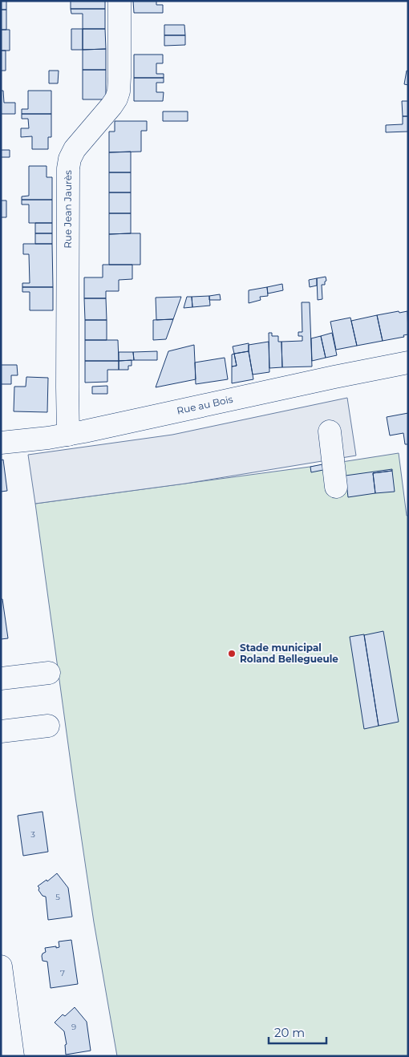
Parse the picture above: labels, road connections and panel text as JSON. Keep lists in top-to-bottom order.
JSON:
{
  "streets": {
    "street": ["Rue Jean Jaurès", "Rue au Bois"]
  },
  "crossings": [
    ["Rue Jean Jaurès", "Rue au Bois"]
  ],
  "places": ["Stade municipal Roland Bellegueule"],
  "house_numbers": [
    "3",
    "5",
    "7",
    "9"
  ],
  "scale_bar": "20 m"
}
